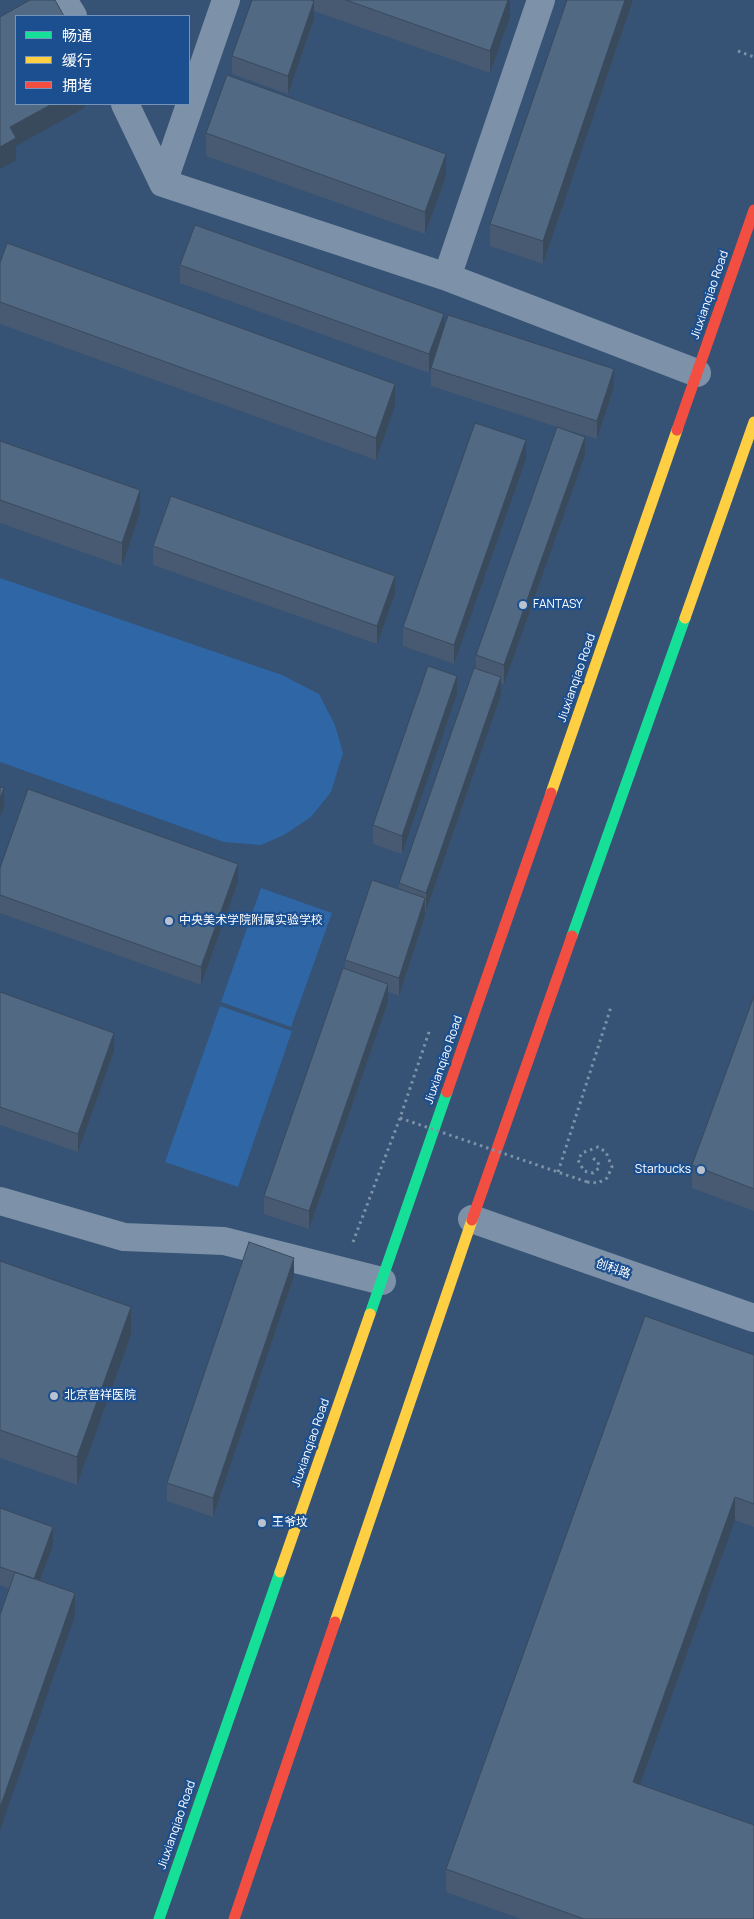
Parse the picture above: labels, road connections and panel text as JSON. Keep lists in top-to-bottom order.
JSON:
{
  "streets": {
    "main road": ["Jiuxianqiao Road"],
    "street": ["创科路"]
  },
  "places": [
    "FANTASY",
    "中央美术学院附属实验学校",
    "Starbucks",
    "北京普祥医院",
    "王爷坟"
  ],
  "legend": ["畅通", "缓行", "拥堵"]
}
